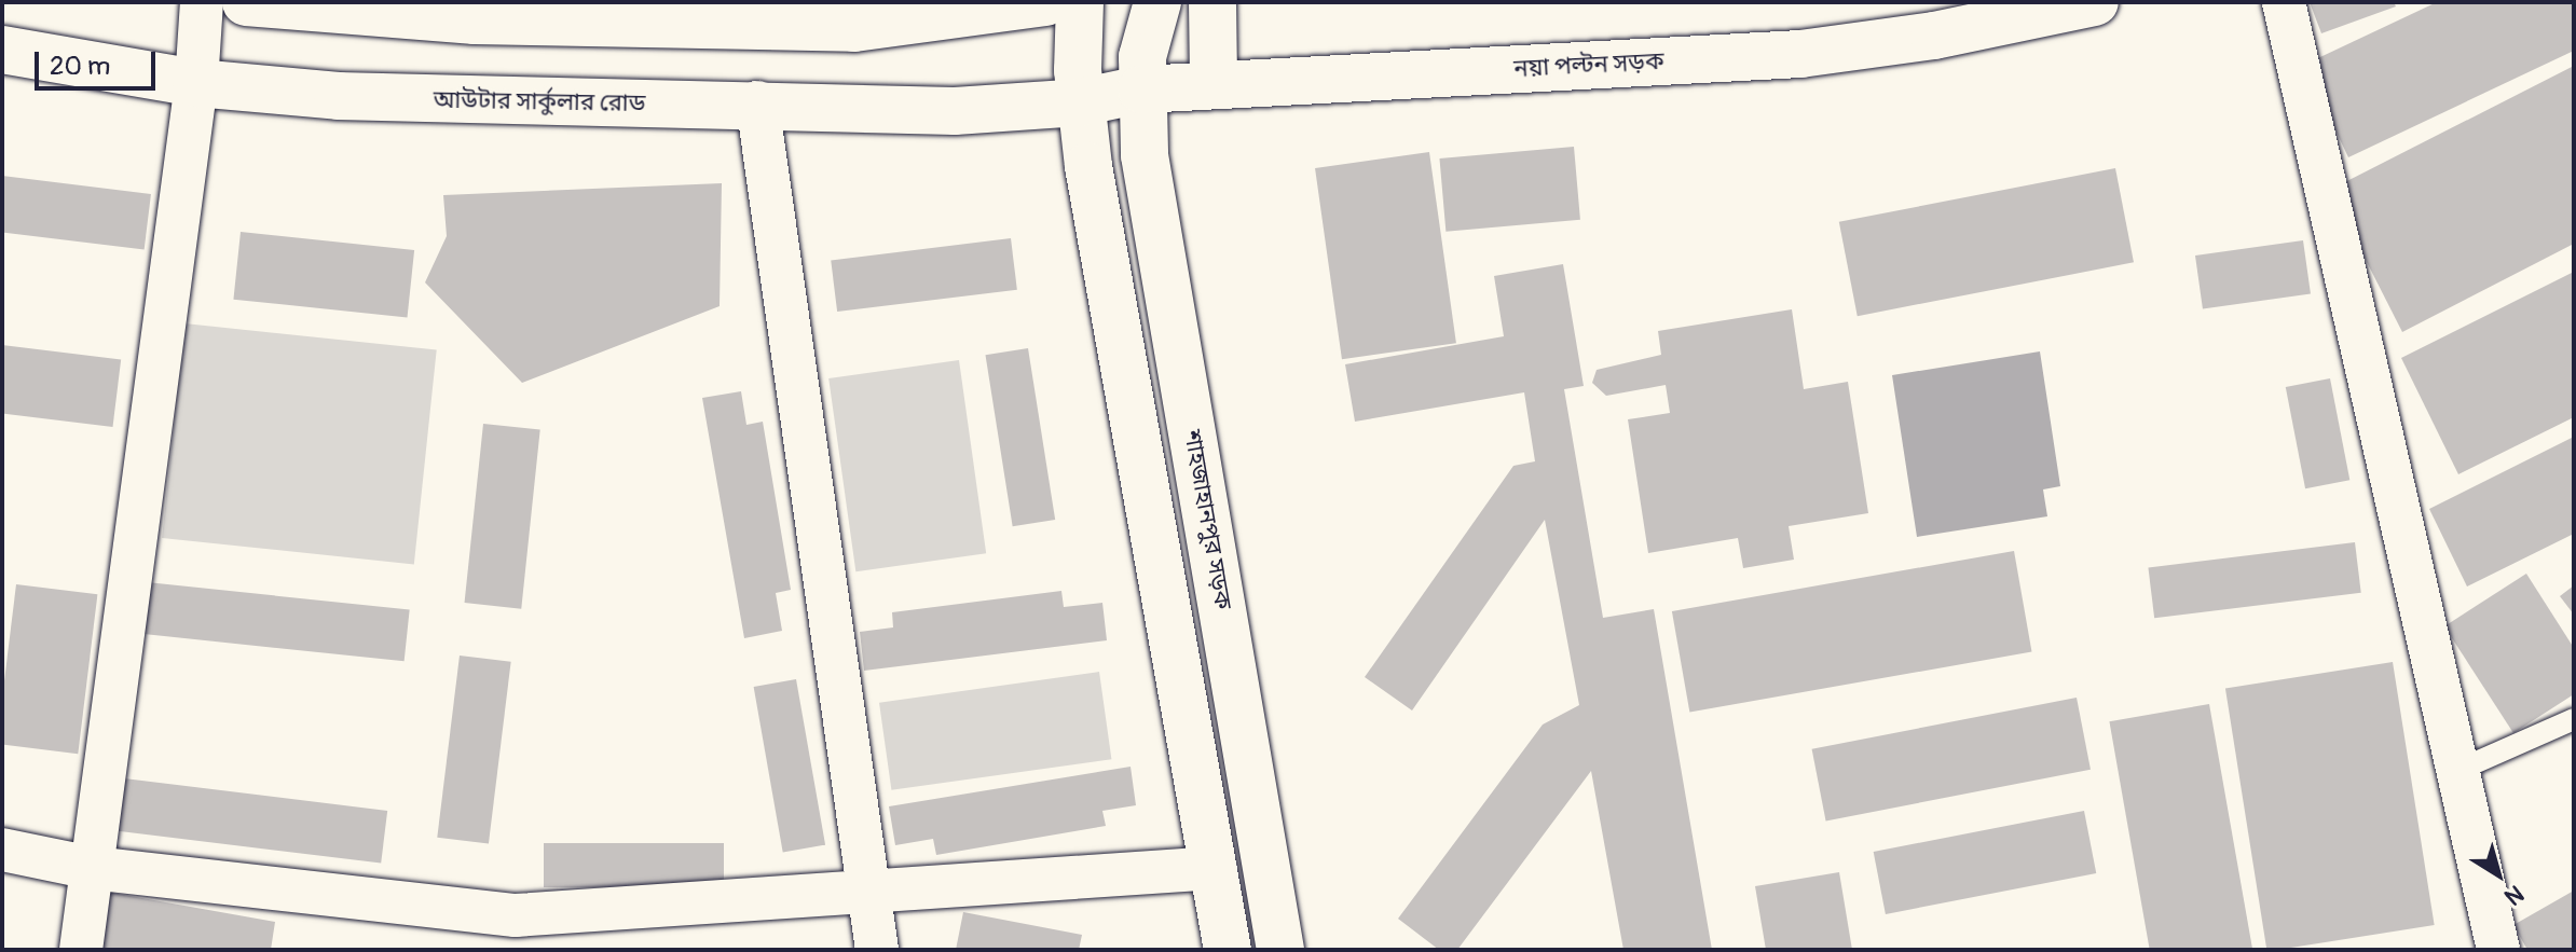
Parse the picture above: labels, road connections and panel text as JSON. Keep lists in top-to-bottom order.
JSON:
{
  "streets": {
    "main road": ["নয়া পল্টন সড়ক", "আউটার সার্কুলার রোড", "শাহজাহানপুর সড়ক"]
  },
  "crossings": [
    ["নয়া পল্টন সড়ক", "আউটার সার্কুলার রোড"],
    ["নয়া পল্টন সড়ক", "শাহজাহানপুর সড়ক"]
  ],
  "scale_bar": "20 m",
  "north": "bottom right"
}
